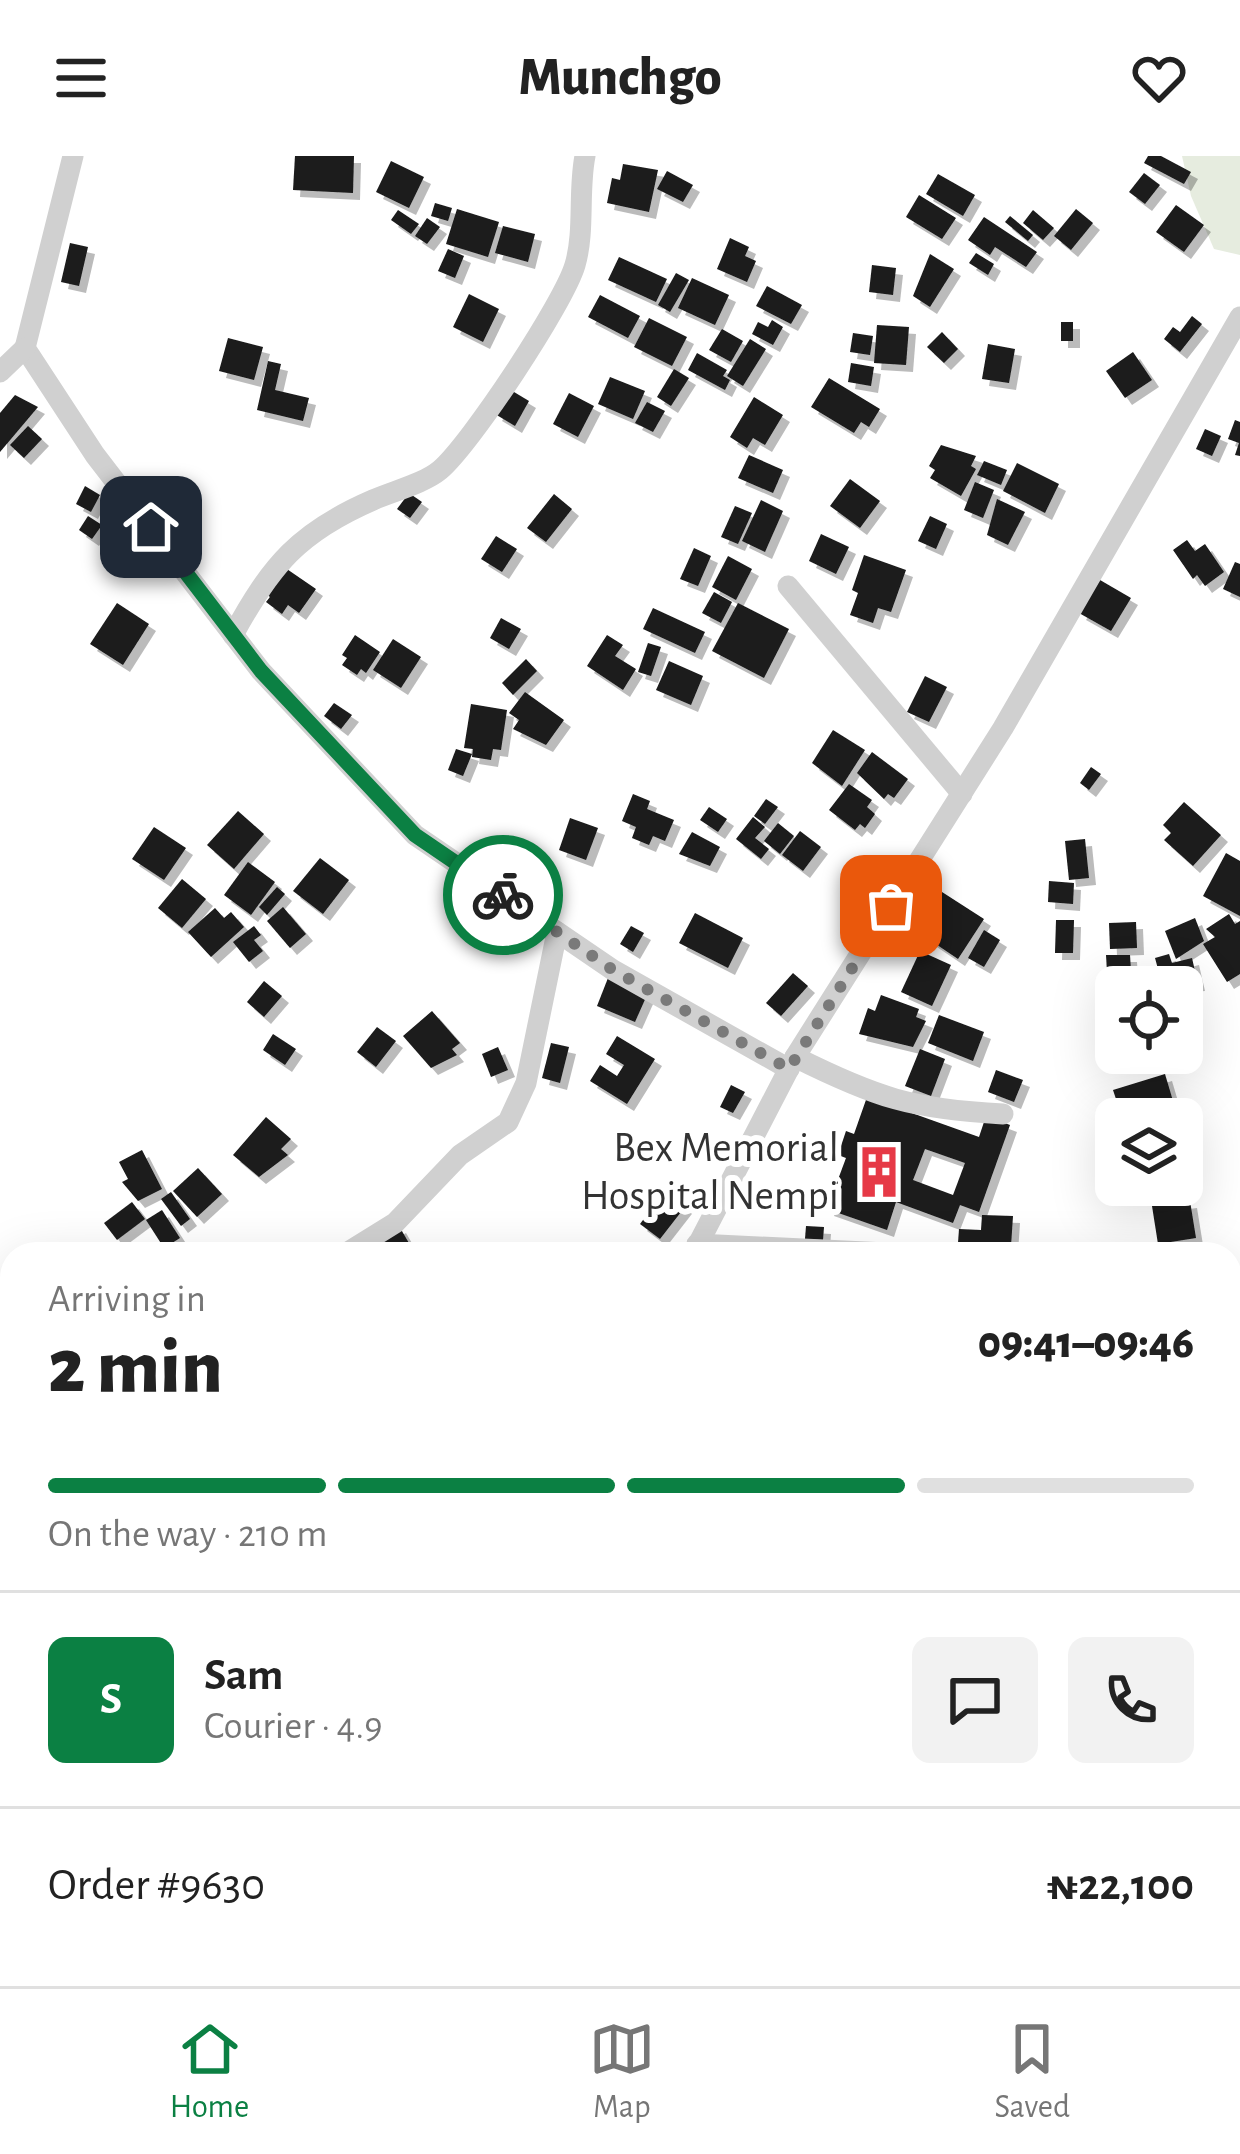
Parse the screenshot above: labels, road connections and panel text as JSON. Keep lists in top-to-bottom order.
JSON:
{
  "places": {
    "building": ["Bex Memorial Hospital Nempi"]
  },
  "page": {
    "header": "Munchgo",
    "heading": ["2 min", "Arriving in", "09:41–09:46"],
    "panel": [
      "Sam",
      "Courier · 4.9",
      "Order #9630",
      "₦22,100"
    ],
    "bar": "On the way · 210 m",
    "round": "S",
    "tabs": ["Home", "Map", "Saved"]
  }
}
